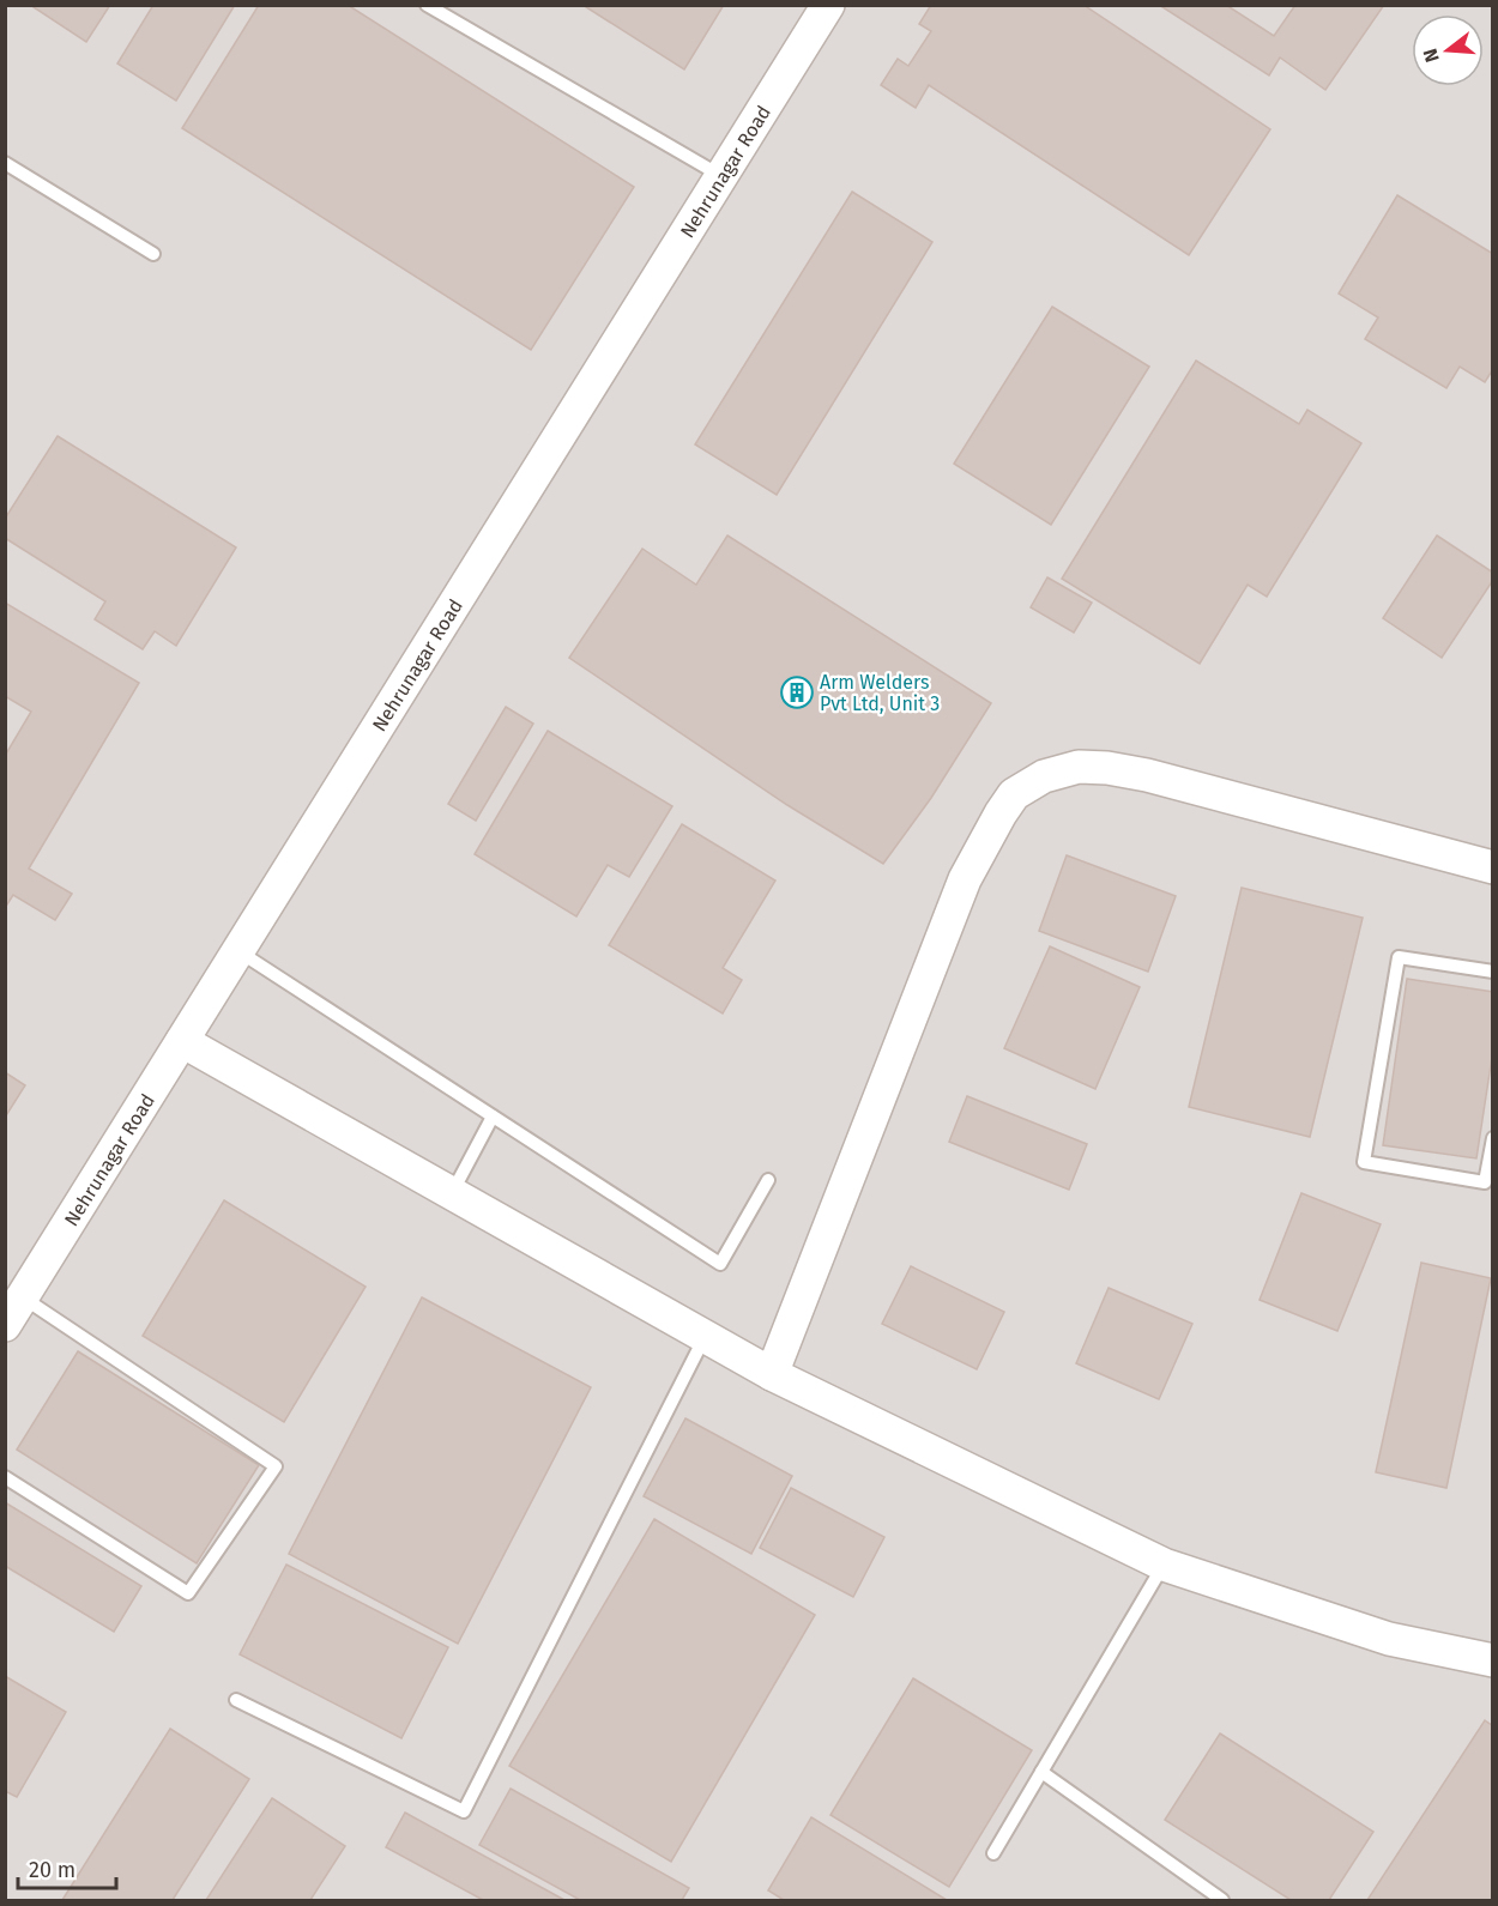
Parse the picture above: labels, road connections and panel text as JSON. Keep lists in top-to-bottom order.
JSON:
{
  "streets": {
    "street": ["Nehrunagar Road"]
  },
  "places": {
    "building": ["Arm Welders Pvt Ltd, Unit 3"]
  },
  "scale_bar": "20 m",
  "north": "left"
}
